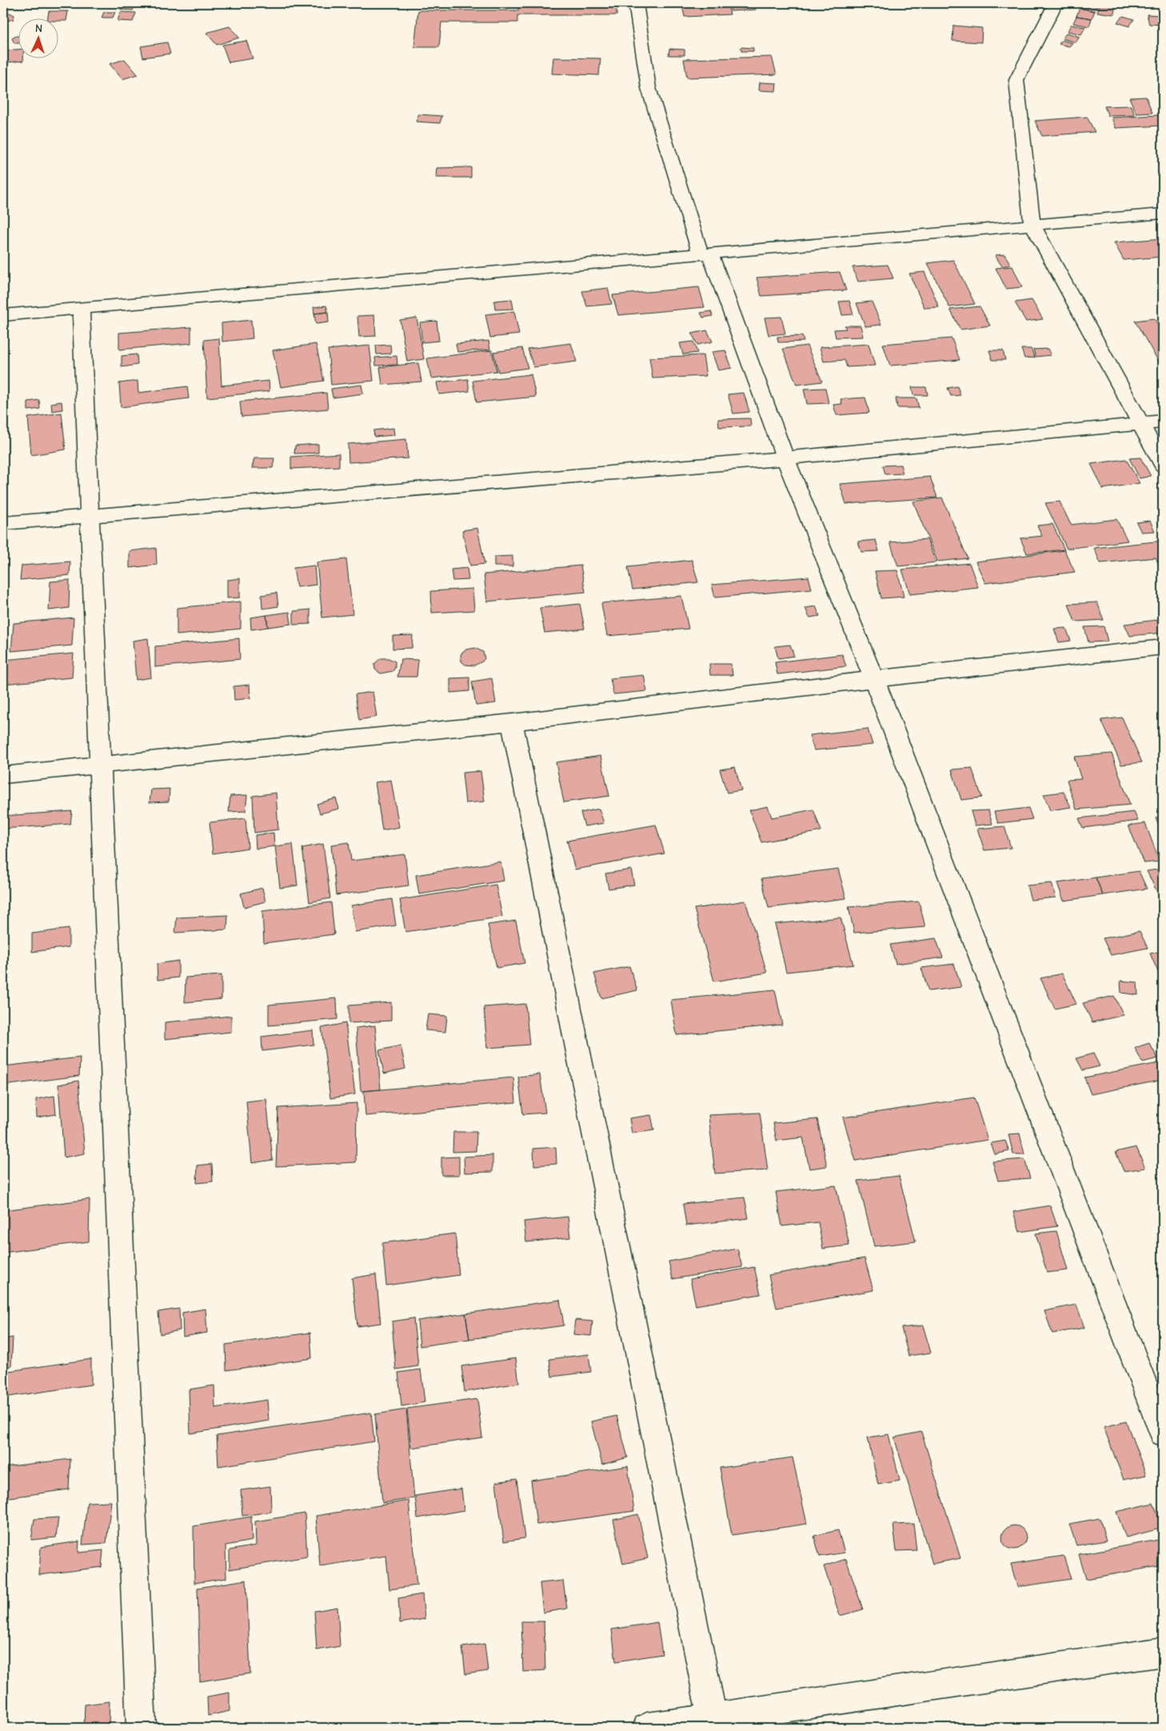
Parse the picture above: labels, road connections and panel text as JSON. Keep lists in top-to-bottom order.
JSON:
{
  "north": "top"
}
